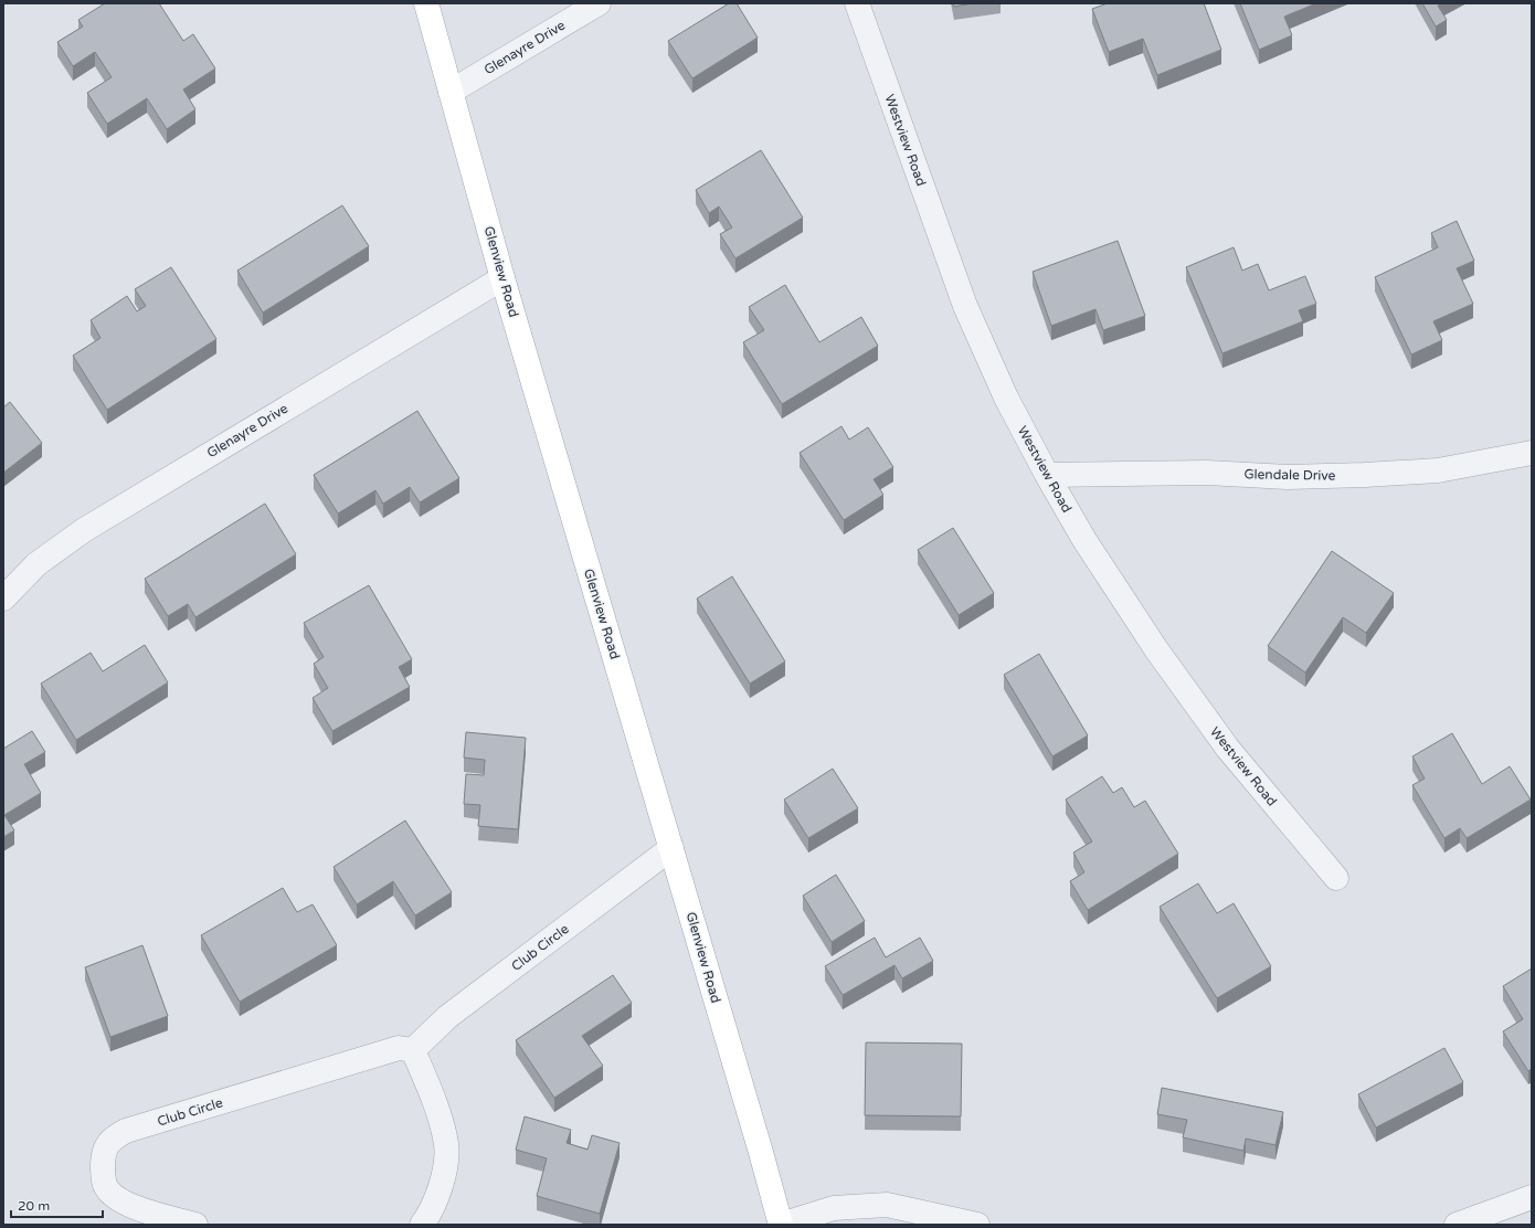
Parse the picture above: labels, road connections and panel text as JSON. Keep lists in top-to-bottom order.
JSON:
{
  "streets": {
    "main road": ["Glenview Road"],
    "street": [
      "Glenayre Drive",
      "Westview Road",
      "Glendale Drive",
      "Club Circle"
    ]
  },
  "crossings": [
    ["Glenayre Drive", "Glenview Road"],
    ["Westview Road", "Glendale Drive"],
    ["Glenview Road", "Club Circle"]
  ],
  "scale_bar": "20 m"
}
